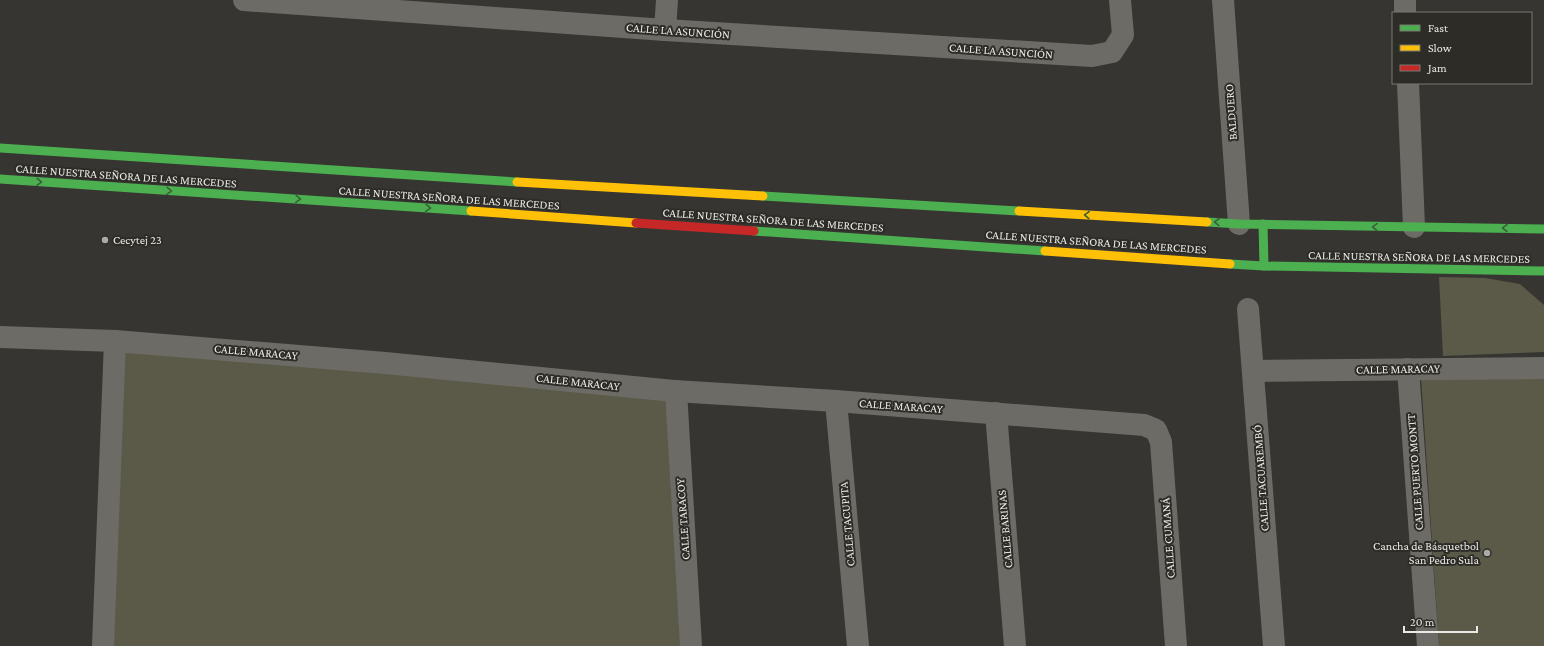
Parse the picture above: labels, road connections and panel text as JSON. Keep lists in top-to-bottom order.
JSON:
{
  "streets": {
    "street": [
      "CALLE LA ASUNCIÓN",
      "BALDUERO",
      "CALLE NUESTRA SEÑORA DE LAS MERCEDES",
      "CALLE MARACAY",
      "CALLE PUERTO MONTT",
      "CALLE TACUAREMBÓ",
      "CALLE TARACOY",
      "CALLE TACUPITA",
      "CALLE BARINAS",
      "CALLE CUMANÁ"
    ]
  },
  "crossings": [
    ["BALDUERO", "CALLE NUESTRA SEÑORA DE LAS MERCEDES"],
    ["CALLE MARACAY", "CALLE PUERTO MONTT"],
    ["CALLE MARACAY", "CALLE TACUAREMBÓ"],
    ["CALLE MARACAY", "CALLE TARACOY"],
    ["CALLE MARACAY", "CALLE TACUPITA"],
    ["CALLE MARACAY", "CALLE BARINAS"],
    ["CALLE MARACAY", "CALLE CUMANÁ"]
  ],
  "places": ["Cecytej 23", "Cancha de Básquetbol San Pedro Sula"],
  "legend": ["Fast", "Slow", "Jam"],
  "scale_bar": "20 m"
}
